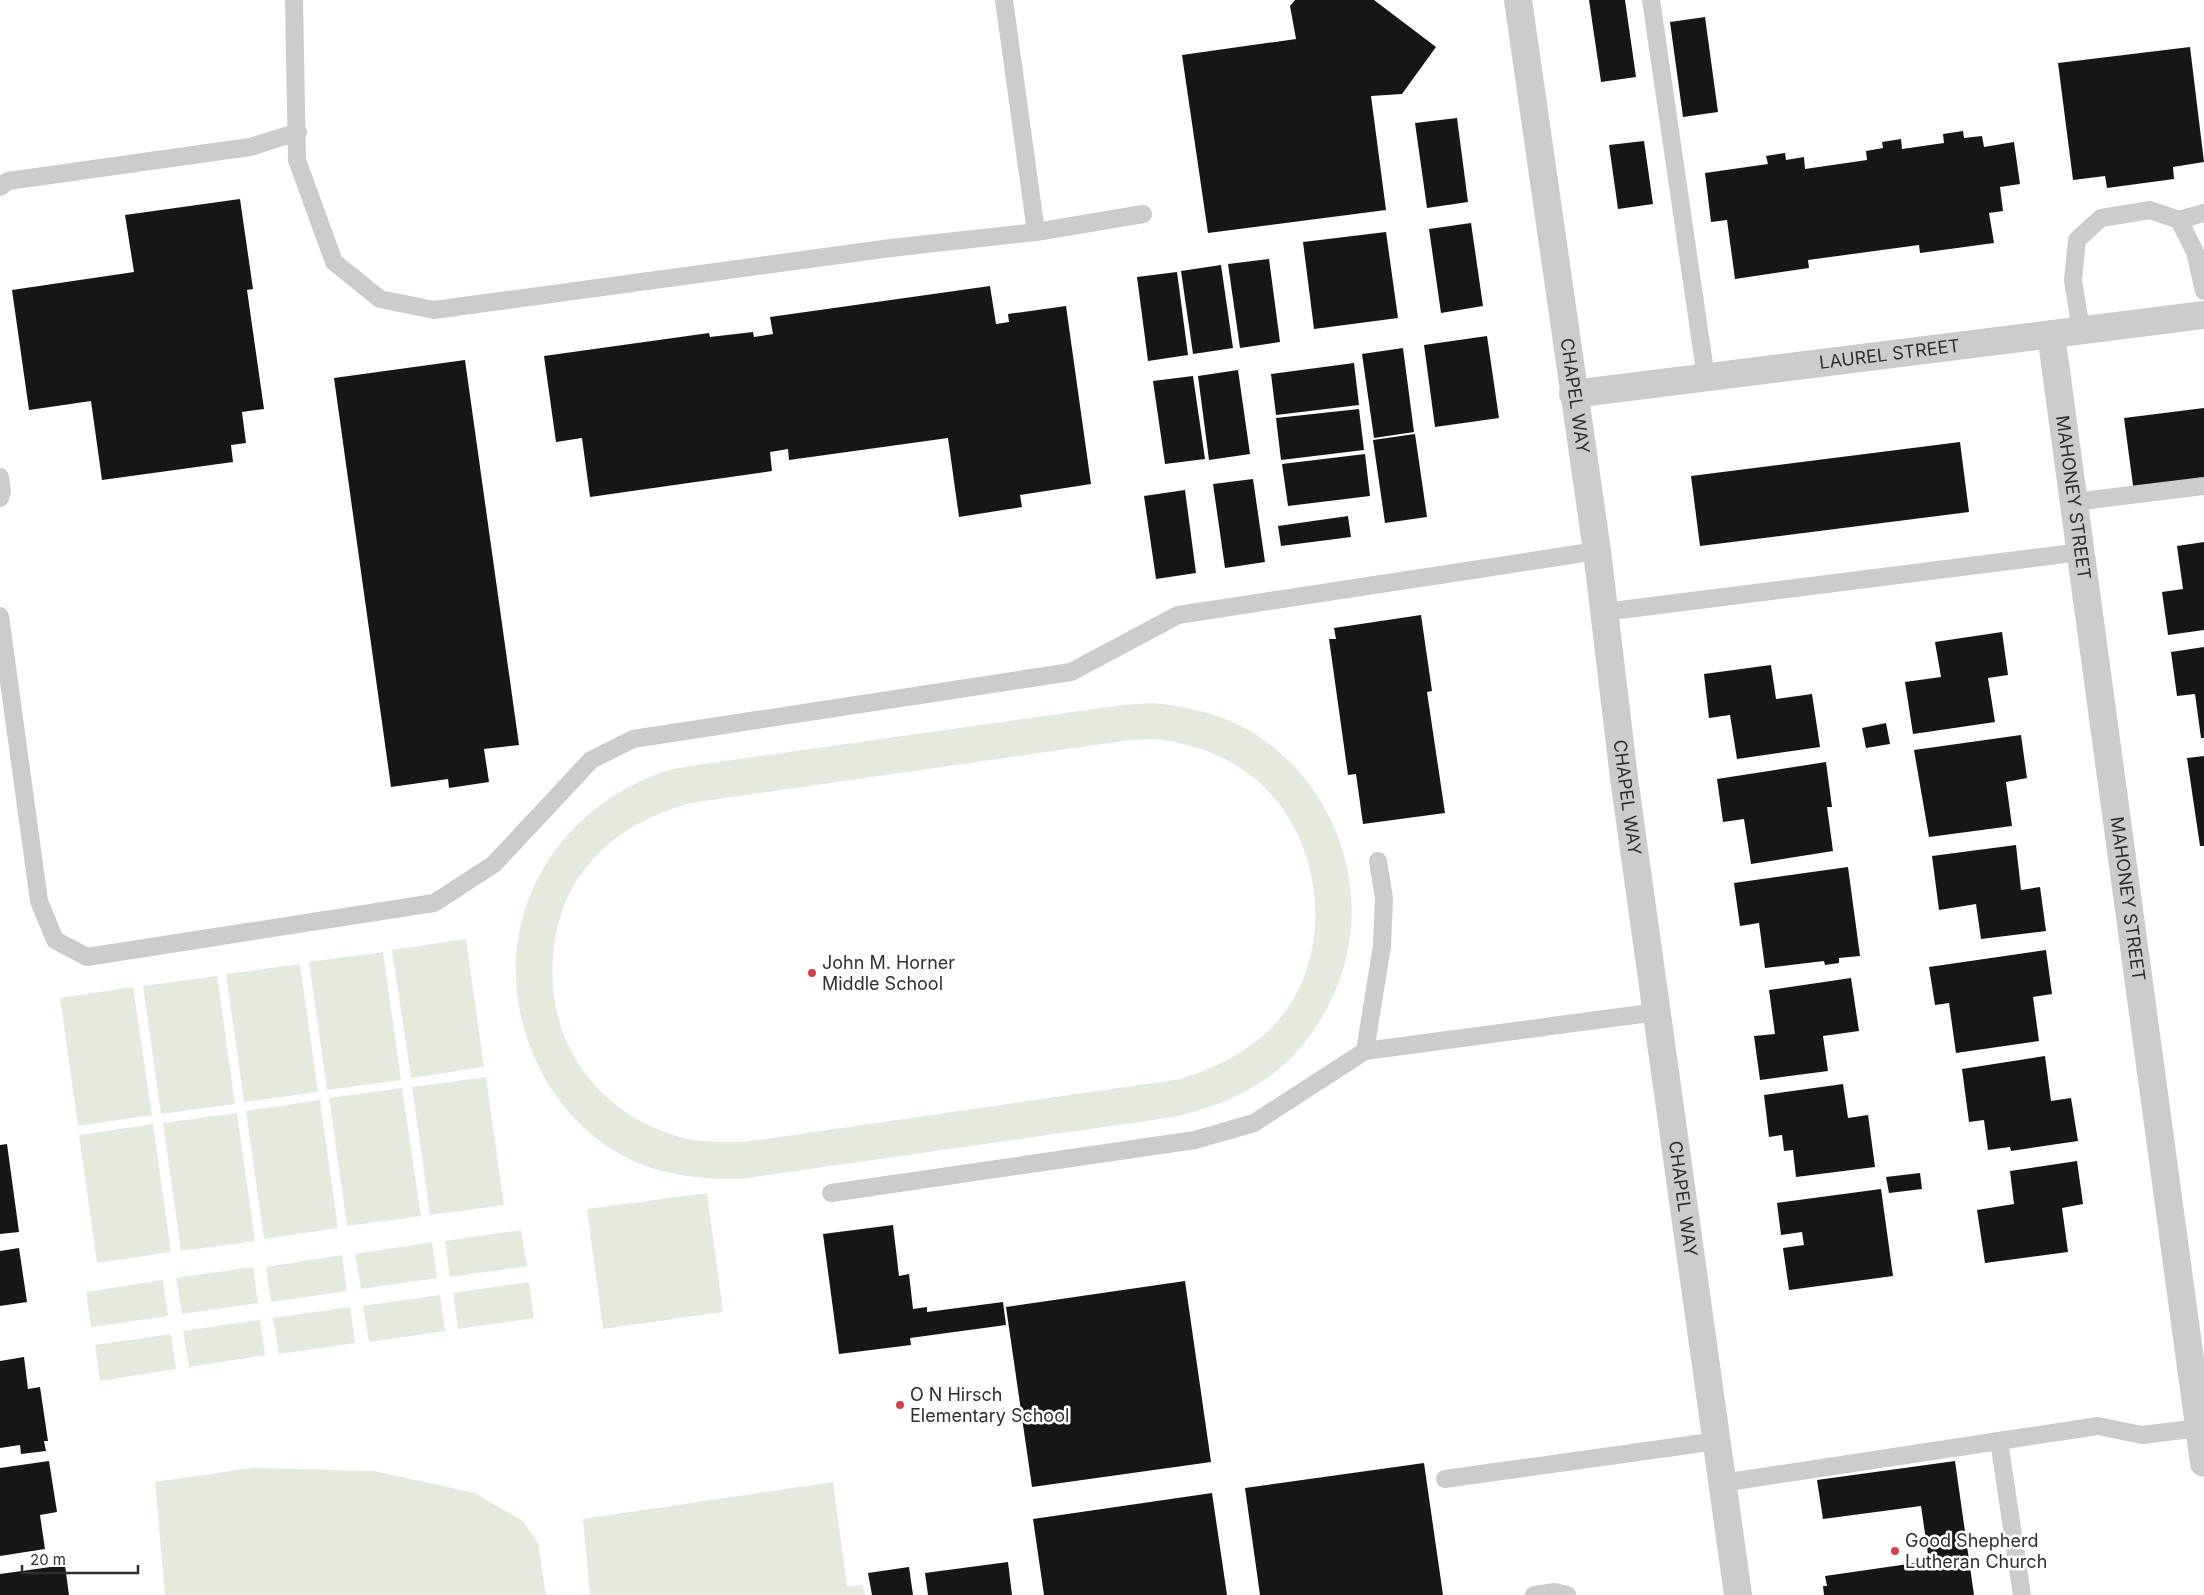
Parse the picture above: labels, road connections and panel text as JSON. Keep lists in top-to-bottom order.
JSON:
{
  "streets": {
    "street": ["LAUREL STREET", "CHAPEL WAY", "MAHONEY STREET"]
  },
  "crossings": [
    ["LAUREL STREET", "CHAPEL WAY"],
    ["LAUREL STREET", "MAHONEY STREET"]
  ],
  "places": ["John M. Horner Middle School", "O N Hirsch Elementary School", "Good Shepherd Lutheran Church"],
  "scale_bar": "20 m"
}
